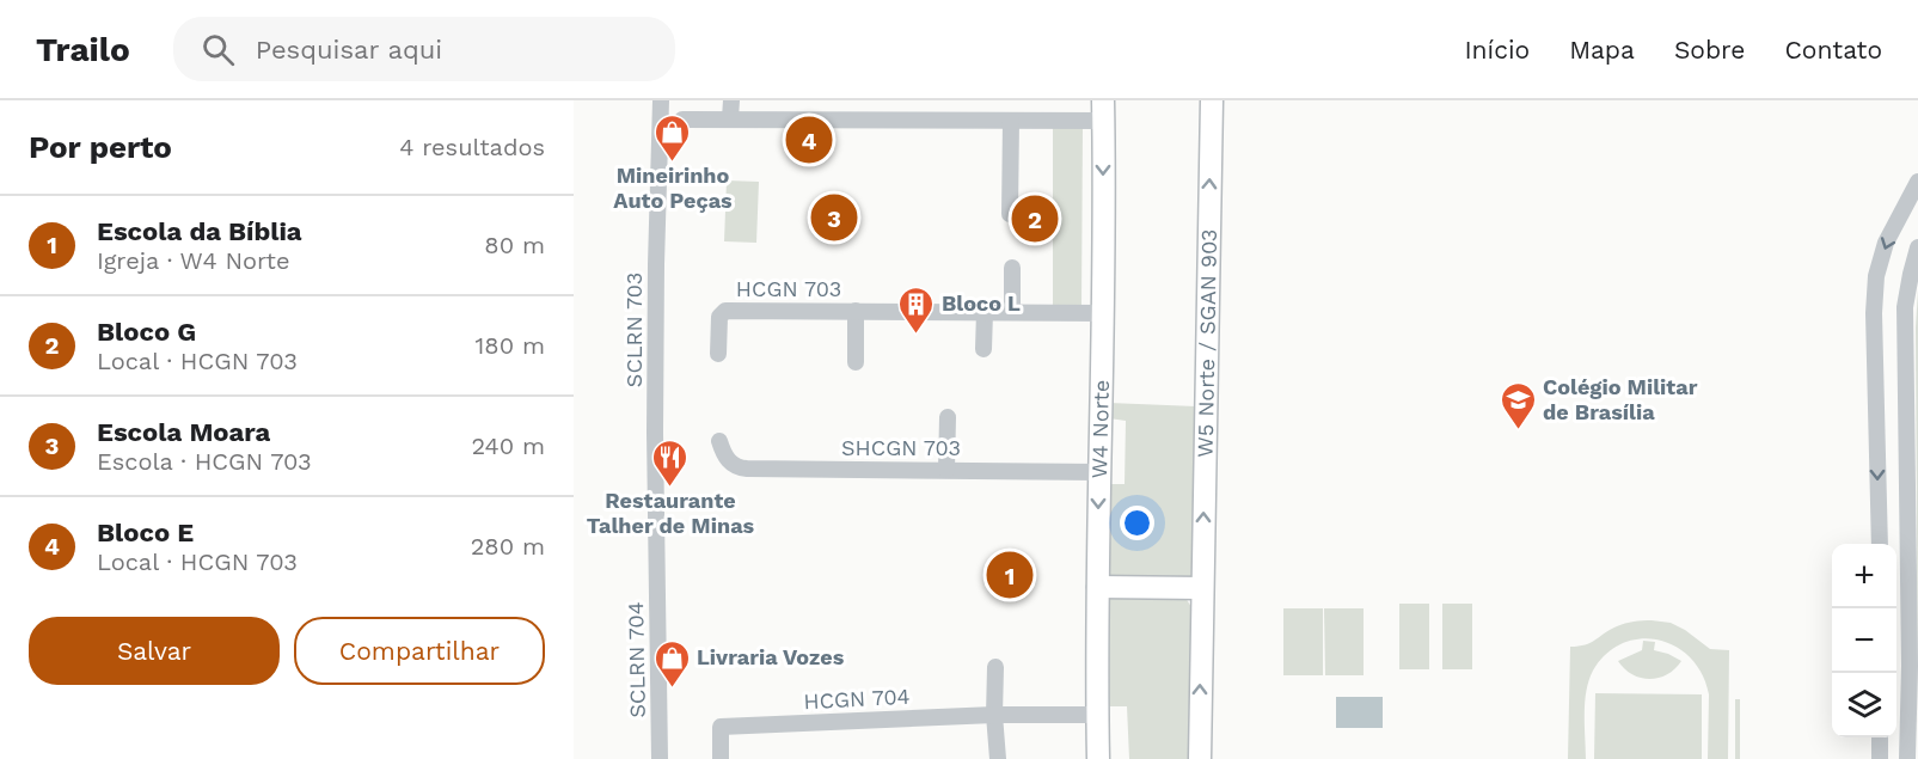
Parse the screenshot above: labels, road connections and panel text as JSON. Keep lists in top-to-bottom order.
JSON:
{
  "streets": {
    "main road": ["W5 Norte / SGAN 903", "W4 Norte"],
    "street": [
      "HCGN 703",
      "SCLRN 703",
      "SHCGN 703",
      "SCLRN 704",
      "HCGN 704"
    ]
  },
  "crossings": [
    ["HCGN 703", "W4 Norte"],
    ["SCLRN 703", "SCLRN 704"],
    ["W4 Norte", "SHCGN 703"],
    ["W4 Norte", "HCGN 704"]
  ],
  "one_way": ["W5 Norte / SGAN 903", "W4 Norte"],
  "places": {
    "shop": ["Mineirinho Auto Peças", "Livraria Vozes"],
    "building": ["Bloco L"],
    "school or university": ["Colégio Militar de Brasília"],
    "restaurant": ["Restaurante Talher de Minas"]
  },
  "page": {
    "header": "Trailo",
    "search": "Pesquisar aqui",
    "nav": [
      "Início",
      "Mapa",
      "Sobre",
      "Contato"
    ],
    "heading": ["Por perto", "4 resultados"],
    "pins": [
      "4",
      "3",
      "2",
      "1"
    ],
    "list": [
      {
        "mark": "1",
        "name": "Escola da Bíblia",
        "note": "Igreja · W4 Norte",
        "value": "80 m"
      },
      {
        "mark": "2",
        "name": "Bloco G",
        "note": "Local · HCGN 703",
        "value": "180 m"
      },
      {
        "mark": "3",
        "name": "Escola Moara",
        "note": "Escola · HCGN 703",
        "value": "240 m"
      },
      {
        "mark": "4",
        "name": "Bloco E",
        "note": "Local · HCGN 703",
        "value": "280 m"
      }
    ],
    "map_buttons": ["+", "−"],
    "buttons": ["Salvar", "Compartilhar"]
  }
}
